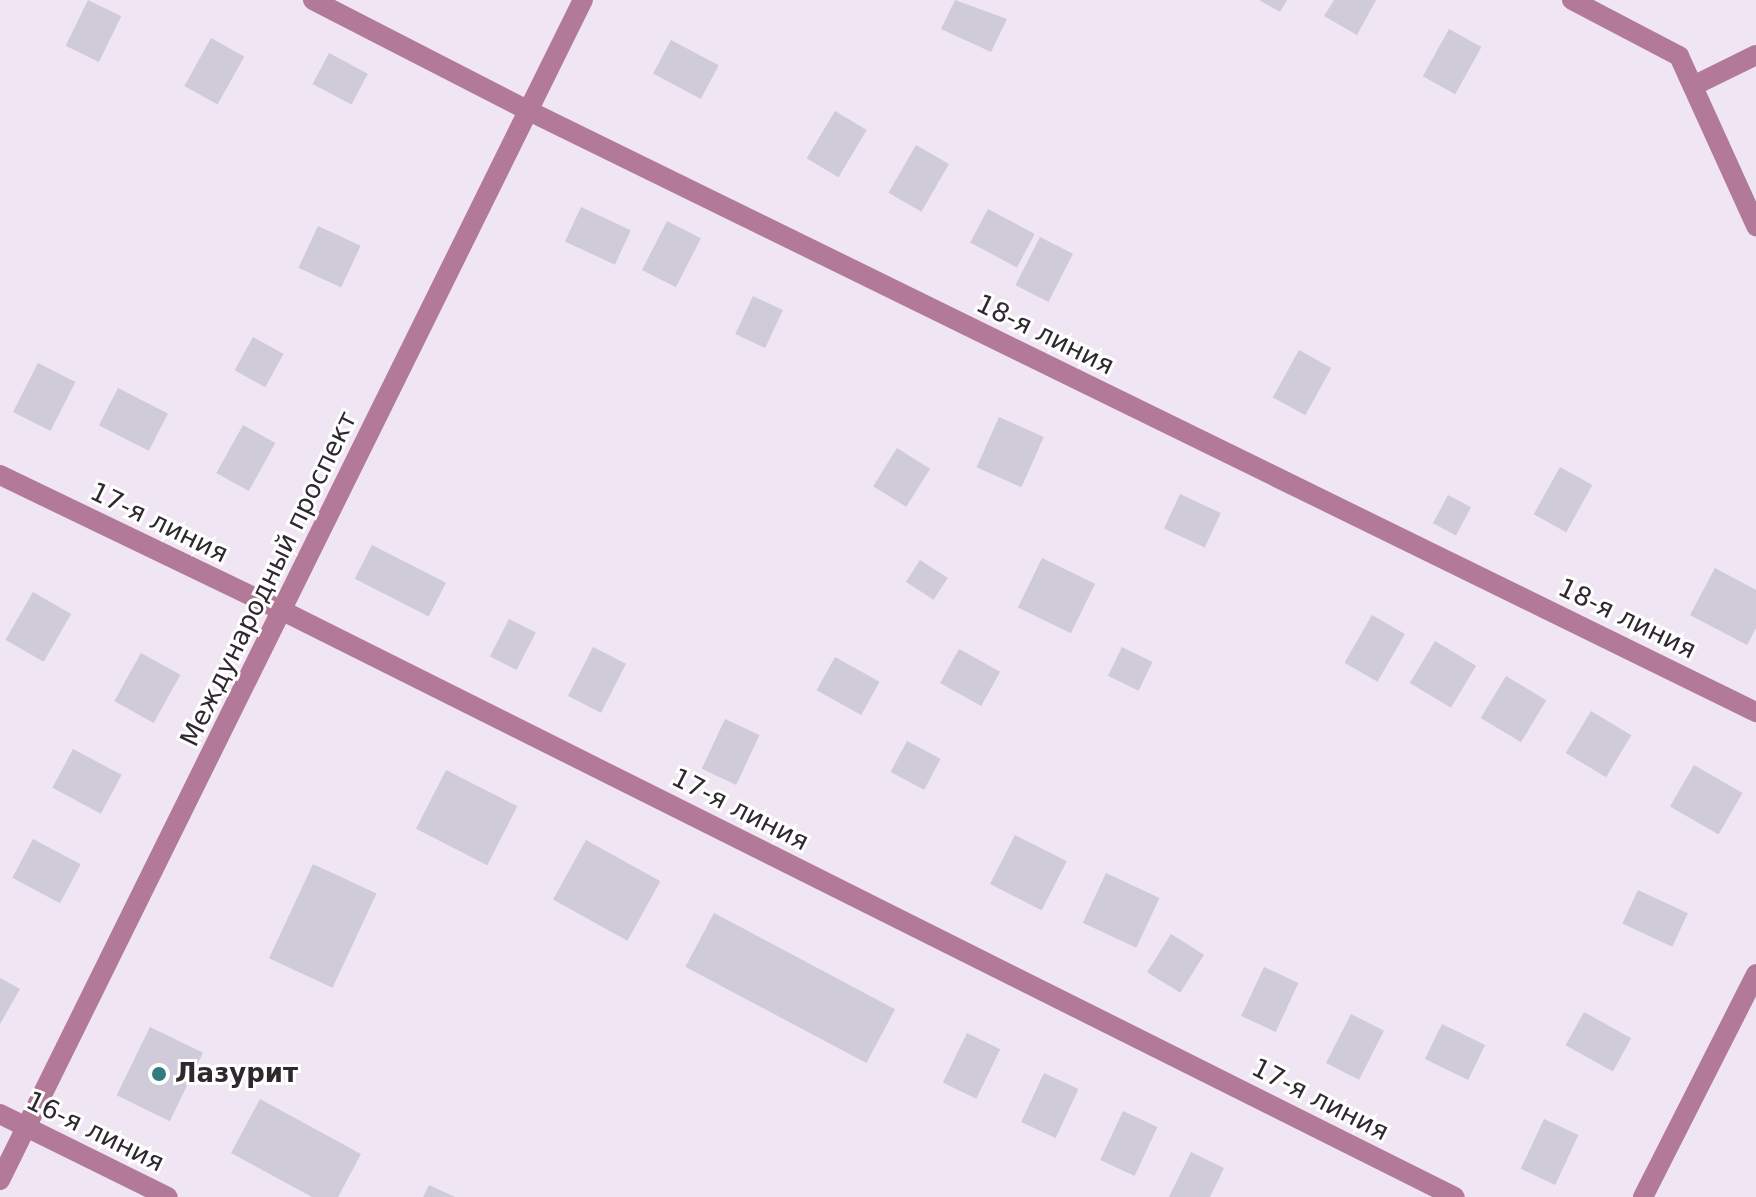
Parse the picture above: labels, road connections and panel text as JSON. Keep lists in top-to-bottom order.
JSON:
{
  "streets": {
    "street": [
      "18-я линия",
      "17-я линия",
      "Международный проспект",
      "16-я линия"
    ]
  },
  "crossings": [
    ["18-я линия", "Международный проспект"],
    ["17-я линия", "Международный проспект"],
    ["Международный проспект", "16-я линия"]
  ],
  "places": ["Лазурит"]
}
